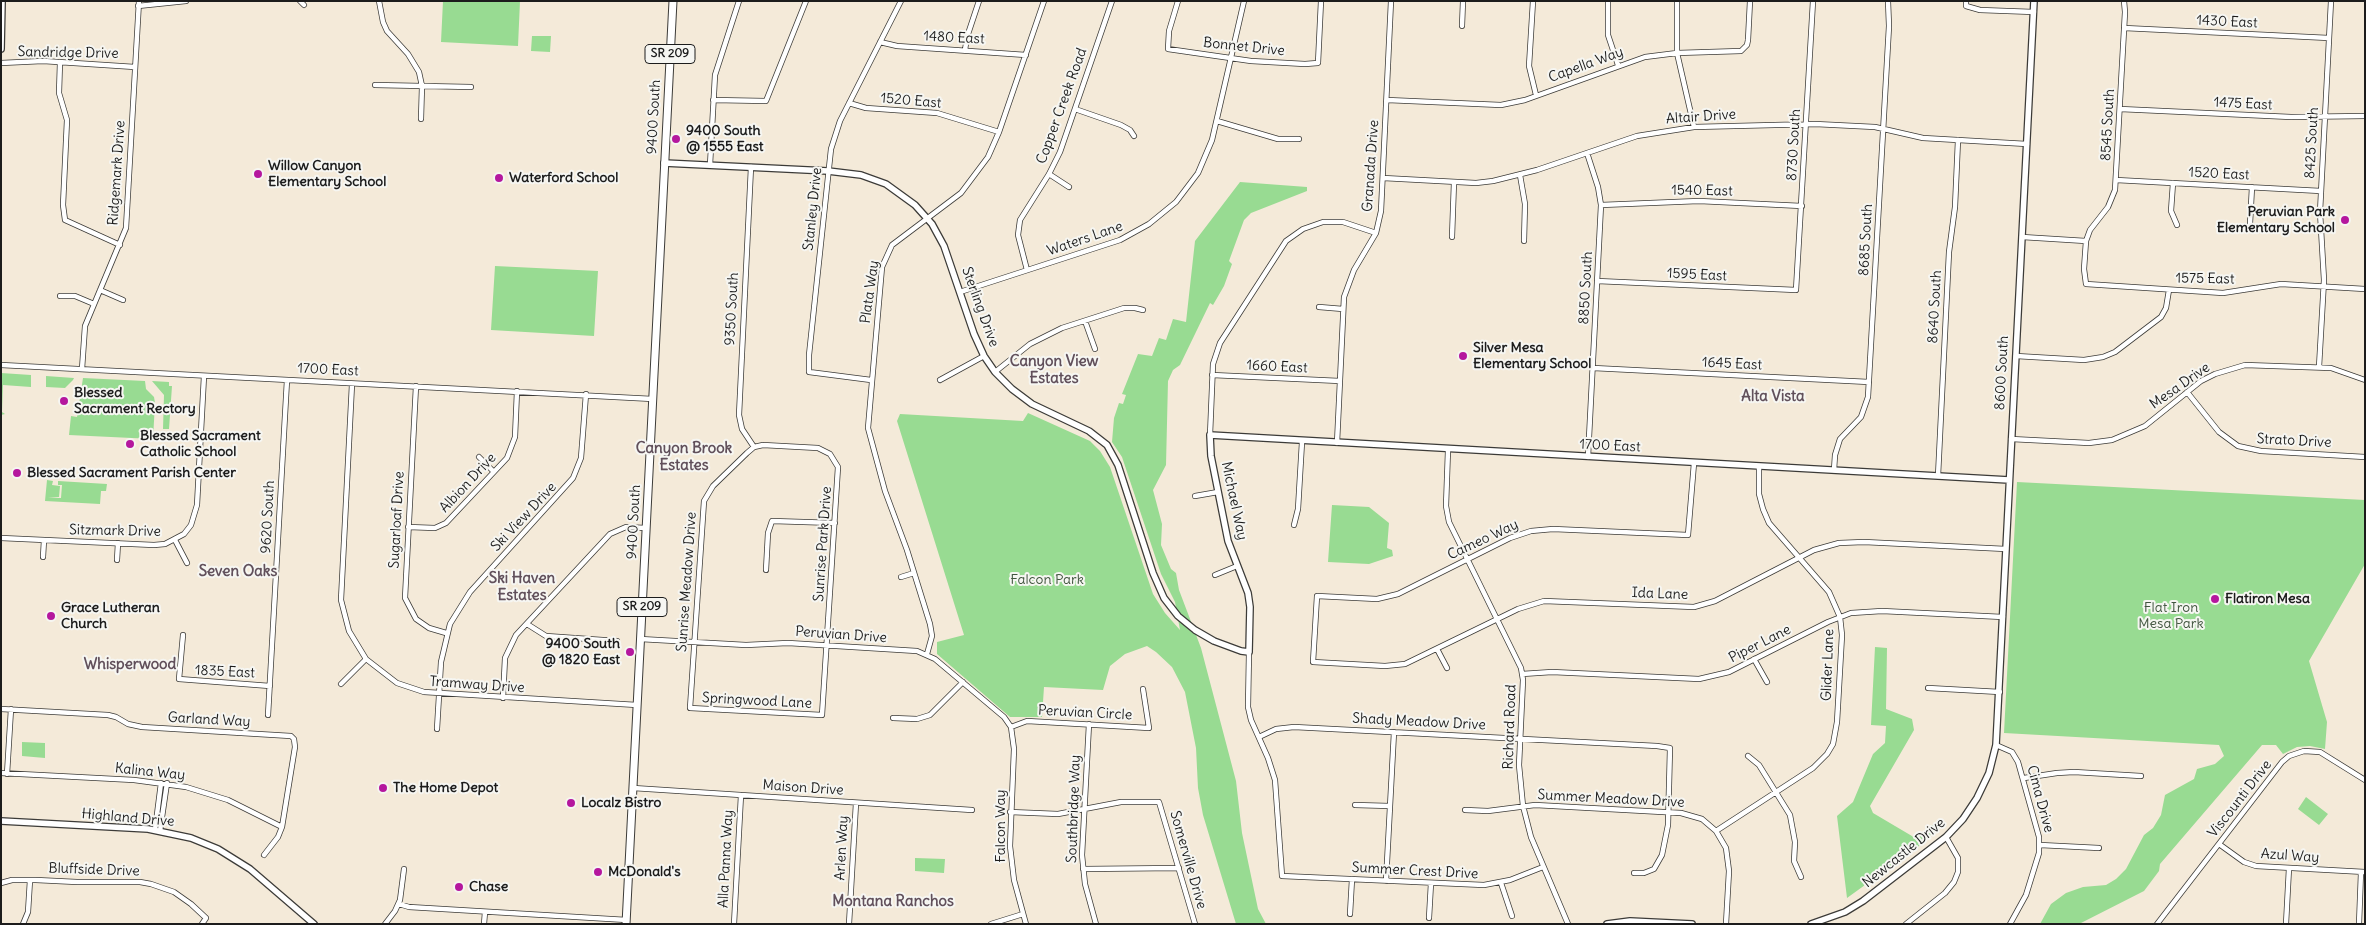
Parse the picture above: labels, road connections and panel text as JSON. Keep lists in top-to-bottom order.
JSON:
{
  "streets": {
    "main road": ["SR 209", "9400 South"],
    "street": [
      "1430 East",
      "1480 East",
      "Bonnet Drive",
      "Sandridge Drive",
      "Capella Way",
      "1520 East",
      "1475 East",
      "Copper Creek Road",
      "Altair Drive",
      "8545 South",
      "8425 South",
      "8730 South",
      "Granada Drive",
      "Ridgemark Drive",
      "1540 East",
      "Stanley Drive",
      "Waters Lane",
      "8685 South",
      "1595 East",
      "1575 East",
      "8850 South",
      "Plata Way",
      "Sterling Drive",
      "8640 South",
      "9350 South",
      "1645 East",
      "1660 East",
      "1700 East",
      "8600 South",
      "Mesa Drive",
      "Strato Drive",
      "Albion Drive",
      "Michael Way",
      "9620 South",
      "Ski View Drive",
      "Sugarloaf Drive",
      "Sitzmark Drive",
      "Cameo Way",
      "Sunrise Park Drive",
      "Sunrise Meadow Drive",
      "Ida Lane",
      "Peruvian Drive",
      "Piper Lane",
      "Glider Lane",
      "1835 East",
      "Tramway Drive",
      "Springwood Lane",
      "Peruvian Circle",
      "Garland Way",
      "Shady Meadow Drive",
      "Richard Road",
      "Kalina Way",
      "Maison Drive",
      "Summer Meadow Drive",
      "Cima Drive",
      "Viscounti Drive",
      "Southbridge Way",
      "Highland Drive",
      "Falcon Way",
      "Arlen Way",
      "Newcastle Drive",
      "Azul Way",
      "Alla Panna Way",
      "Somerville Drive",
      "Bluffside Drive",
      "Summer Crest Drive"
    ]
  },
  "crossings": [
    ["1430 East", "8545 South"],
    ["1430 East", "8425 South"],
    ["1480 East", "Stanley Drive"],
    ["1480 East", "Plata Way"],
    ["Bonnet Drive", "Waters Lane"],
    ["Sandridge Drive", "Ridgemark Drive"],
    ["Capella Way", "Granada Drive"],
    ["1520 East", "8545 South"],
    ["1520 East", "8425 South"],
    ["1520 East", "Stanley Drive"],
    ["1520 East", "Plata Way"],
    ["1475 East", "8545 South"],
    ["1475 East", "8425 South"],
    ["Copper Creek Road", "Waters Lane"],
    ["9400 South", "Sterling Drive"],
    ["9400 South", "1700 East"],
    ["9400 South", "Peruvian Drive"],
    ["9400 South", "Tramway Drive"],
    ["9400 South", "Maison Drive"],
    ["Altair Drive", "8730 South"],
    ["Altair Drive", "Granada Drive"],
    ["Altair Drive", "8685 South"],
    ["Altair Drive", "8850 South"],
    ["Altair Drive", "8640 South"],
    ["Altair Drive", "8600 South"],
    ["8545 South", "1575 East"],
    ["8425 South", "1575 East"],
    ["8425 South", "Mesa Drive"],
    ["8730 South", "1540 East"],
    ["8730 South", "1595 East"],
    ["Granada Drive", "1660 East"],
    ["Granada Drive", "1700 East"],
    ["Granada Drive", "Michael Way"],
    ["Ridgemark Drive", "1700 East"],
    ["1540 East", "8850 South"],
    ["Stanley Drive", "Plata Way"],
    ["Stanley Drive", "Sterling Drive"],
    ["Waters Lane", "Sterling Drive"],
    ["8685 South", "1645 East"],
    ["8685 South", "1700 East"],
    ["1595 East", "8850 South"],
    ["8850 South", "1645 East"],
    ["8850 South", "1700 East"],
    ["Plata Way", "Sterling Drive"],
    ["Plata Way", "Peruvian Drive"],
    ["Sterling Drive", "9350 South"],
    ["Sterling Drive", "Michael Way"],
    ["8640 South", "1700 East"],
    ["9350 South", "Sunrise Park Drive"],
    ["9350 South", "Sunrise Meadow Drive"],
    ["1660 East", "Michael Way"],
    ["1700 East", "8600 South"],
    ["1700 East", "Albion Drive"],
    ["1700 East", "Michael Way"],
    ["1700 East", "9620 South"],
    ["1700 East", "Ski View Drive"],
    ["1700 East", "Sugarloaf Drive"],
    ["1700 East", "Sitzmark Drive"],
    ["1700 East", "Cameo Way"],
    ["1700 East", "Glider Lane"],
    ["1700 East", "Tramway Drive"],
    ["1700 East", "Richard Road"],
    ["8600 South", "Mesa Drive"],
    ["8600 South", "Ida Lane"],
    ["8600 South", "Piper Lane"],
    ["8600 South", "Cima Drive"],
    ["8600 South", "Newcastle Drive"],
    ["Mesa Drive", "Strato Drive"],
    ["Albion Drive", "Sugarloaf Drive"],
    ["Michael Way", "Shady Meadow Drive"],
    ["Michael Way", "Summer Crest Drive"],
    ["9620 South", "1835 East"],
    ["Ski View Drive", "Sugarloaf Drive"],
    ["Ski View Drive", "Tramway Drive"],
    ["Cameo Way", "Ida Lane"],
    ["Cameo Way", "Richard Road"],
    ["Sunrise Park Drive", "Sunrise Meadow Drive"],
    ["Sunrise Park Drive", "Peruvian Drive"],
    ["Sunrise Park Drive", "Springwood Lane"],
    ["Sunrise Meadow Drive", "Peruvian Drive"],
    ["Sunrise Meadow Drive", "Springwood Lane"],
    ["Ida Lane", "Glider Lane"],
    ["Ida Lane", "Richard Road"],
    ["Peruvian Drive", "Peruvian Circle"],
    ["Peruvian Drive", "Falcon Way"],
    ["Piper Lane", "Glider Lane"],
    ["Piper Lane", "Richard Road"],
    ["Glider Lane", "Summer Meadow Drive"],
    ["Peruvian Circle", "Southbridge Way"],
    ["Peruvian Circle", "Falcon Way"],
    ["Garland Way", "Kalina Way"],
    ["Shady Meadow Drive", "Richard Road"],
    ["Shady Meadow Drive", "Summer Meadow Drive"],
    ["Richard Road", "Summer Meadow Drive"],
    ["Richard Road", "Summer Crest Drive"],
    ["Maison Drive", "Arlen Way"],
    ["Maison Drive", "Alla Panna Way"],
    ["Cima Drive", "Newcastle Drive"],
    ["Viscounti Drive", "Azul Way"],
    ["Southbridge Way", "Somerville Drive"]
  ],
  "districts": [
    "Canyon View Estates",
    "Alta Vista",
    "Canyon Brook Estates",
    "Seven Oaks",
    "Ski Haven Estates",
    "Whisperwood",
    "Montana Ranchos"
  ],
  "parks": ["Falcon Park", "Flat Iron Mesa Park"],
  "places": [
    "9400 South @ 1555 East",
    "Willow Canyon Elementary School",
    "Waterford School",
    "Peruvian Park Elementary School",
    "Silver Mesa Elementary School",
    "Blessed Sacrament Rectory",
    "Blessed Sacrament Catholic School",
    "Blessed Sacrament Parish Center",
    "Flatiron Mesa",
    "Grace Lutheran Church",
    "9400 South @ 1820 East",
    "The Home Depot",
    "Localz Bistro",
    "McDonald's",
    "Chase"
  ]
}
